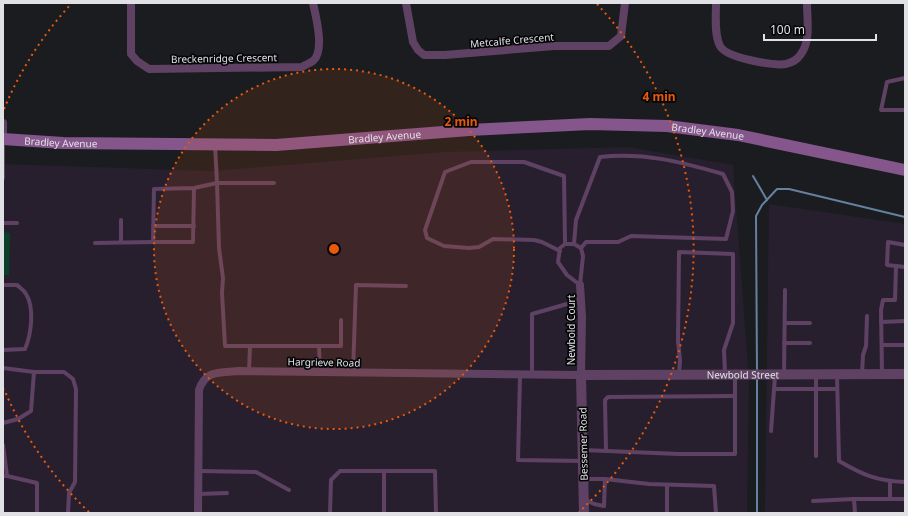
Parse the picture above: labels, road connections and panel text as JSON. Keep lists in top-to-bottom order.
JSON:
{
  "streets": {
    "main road": ["Bradley Avenue"],
    "street": [
      "Metcalfe Crescent",
      "Breckenridge Crescent",
      "Newbold Court",
      "Hargrieve Road",
      "Newbold Street",
      "Bessemer Road"
    ]
  },
  "crossings": [
    ["Newbold Court", "Hargrieve Road"],
    ["Newbold Court", "Newbold Street"],
    ["Newbold Court", "Bessemer Road"],
    ["Hargrieve Road", "Newbold Street"],
    ["Hargrieve Road", "Bessemer Road"],
    ["Newbold Street", "Bessemer Road"]
  ],
  "scale_bar": "100 m",
  "rings": ["4 min", "2 min"]
}
